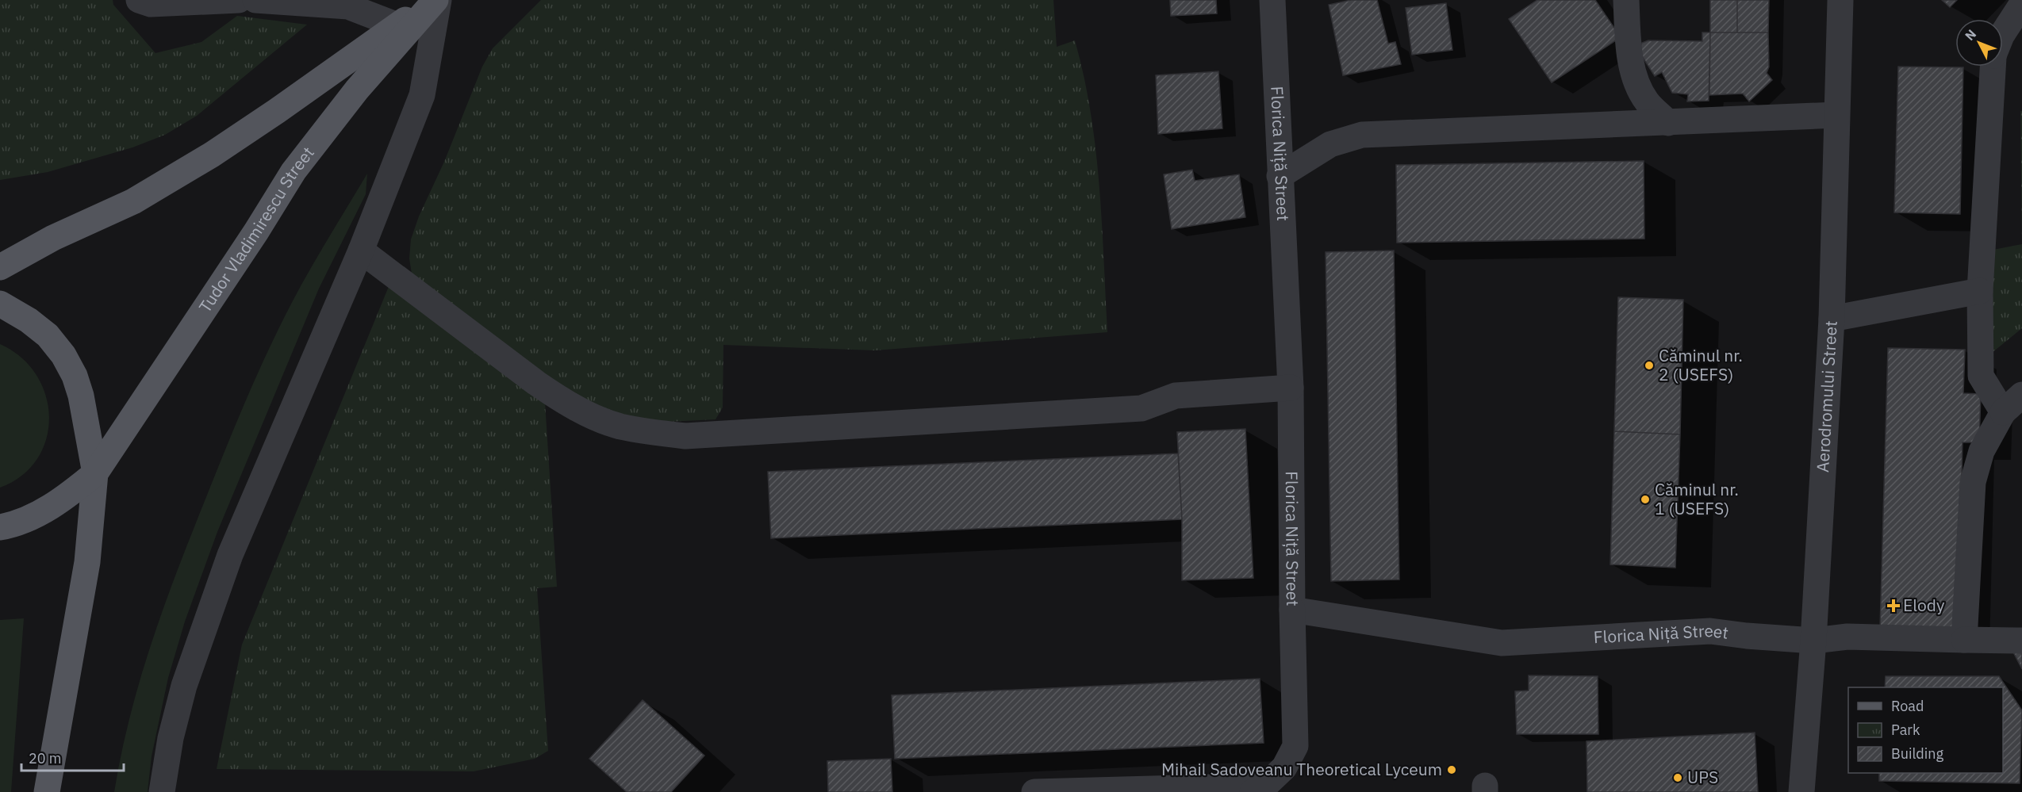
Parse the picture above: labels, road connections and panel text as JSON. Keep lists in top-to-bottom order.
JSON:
{
  "streets": {
    "main road": ["Tudor Vladimirescu Street"],
    "street": ["Florica Niță Street", "Aerodromului Street"]
  },
  "crossings": [
    ["Florica Niță Street", "Aerodromului Street"]
  ],
  "places": {
    "other": [
      "Căminul nr. 2 (USEFS)",
      "Căminul nr. 1 (USEFS)",
      "Mihail Sadoveanu Theoretical Lyceum",
      "UPS"
    ],
    "health": ["Elody"]
  },
  "legend": ["Road", "Park", "Building"],
  "scale_bar": "20 m",
  "north": "top left"
}
